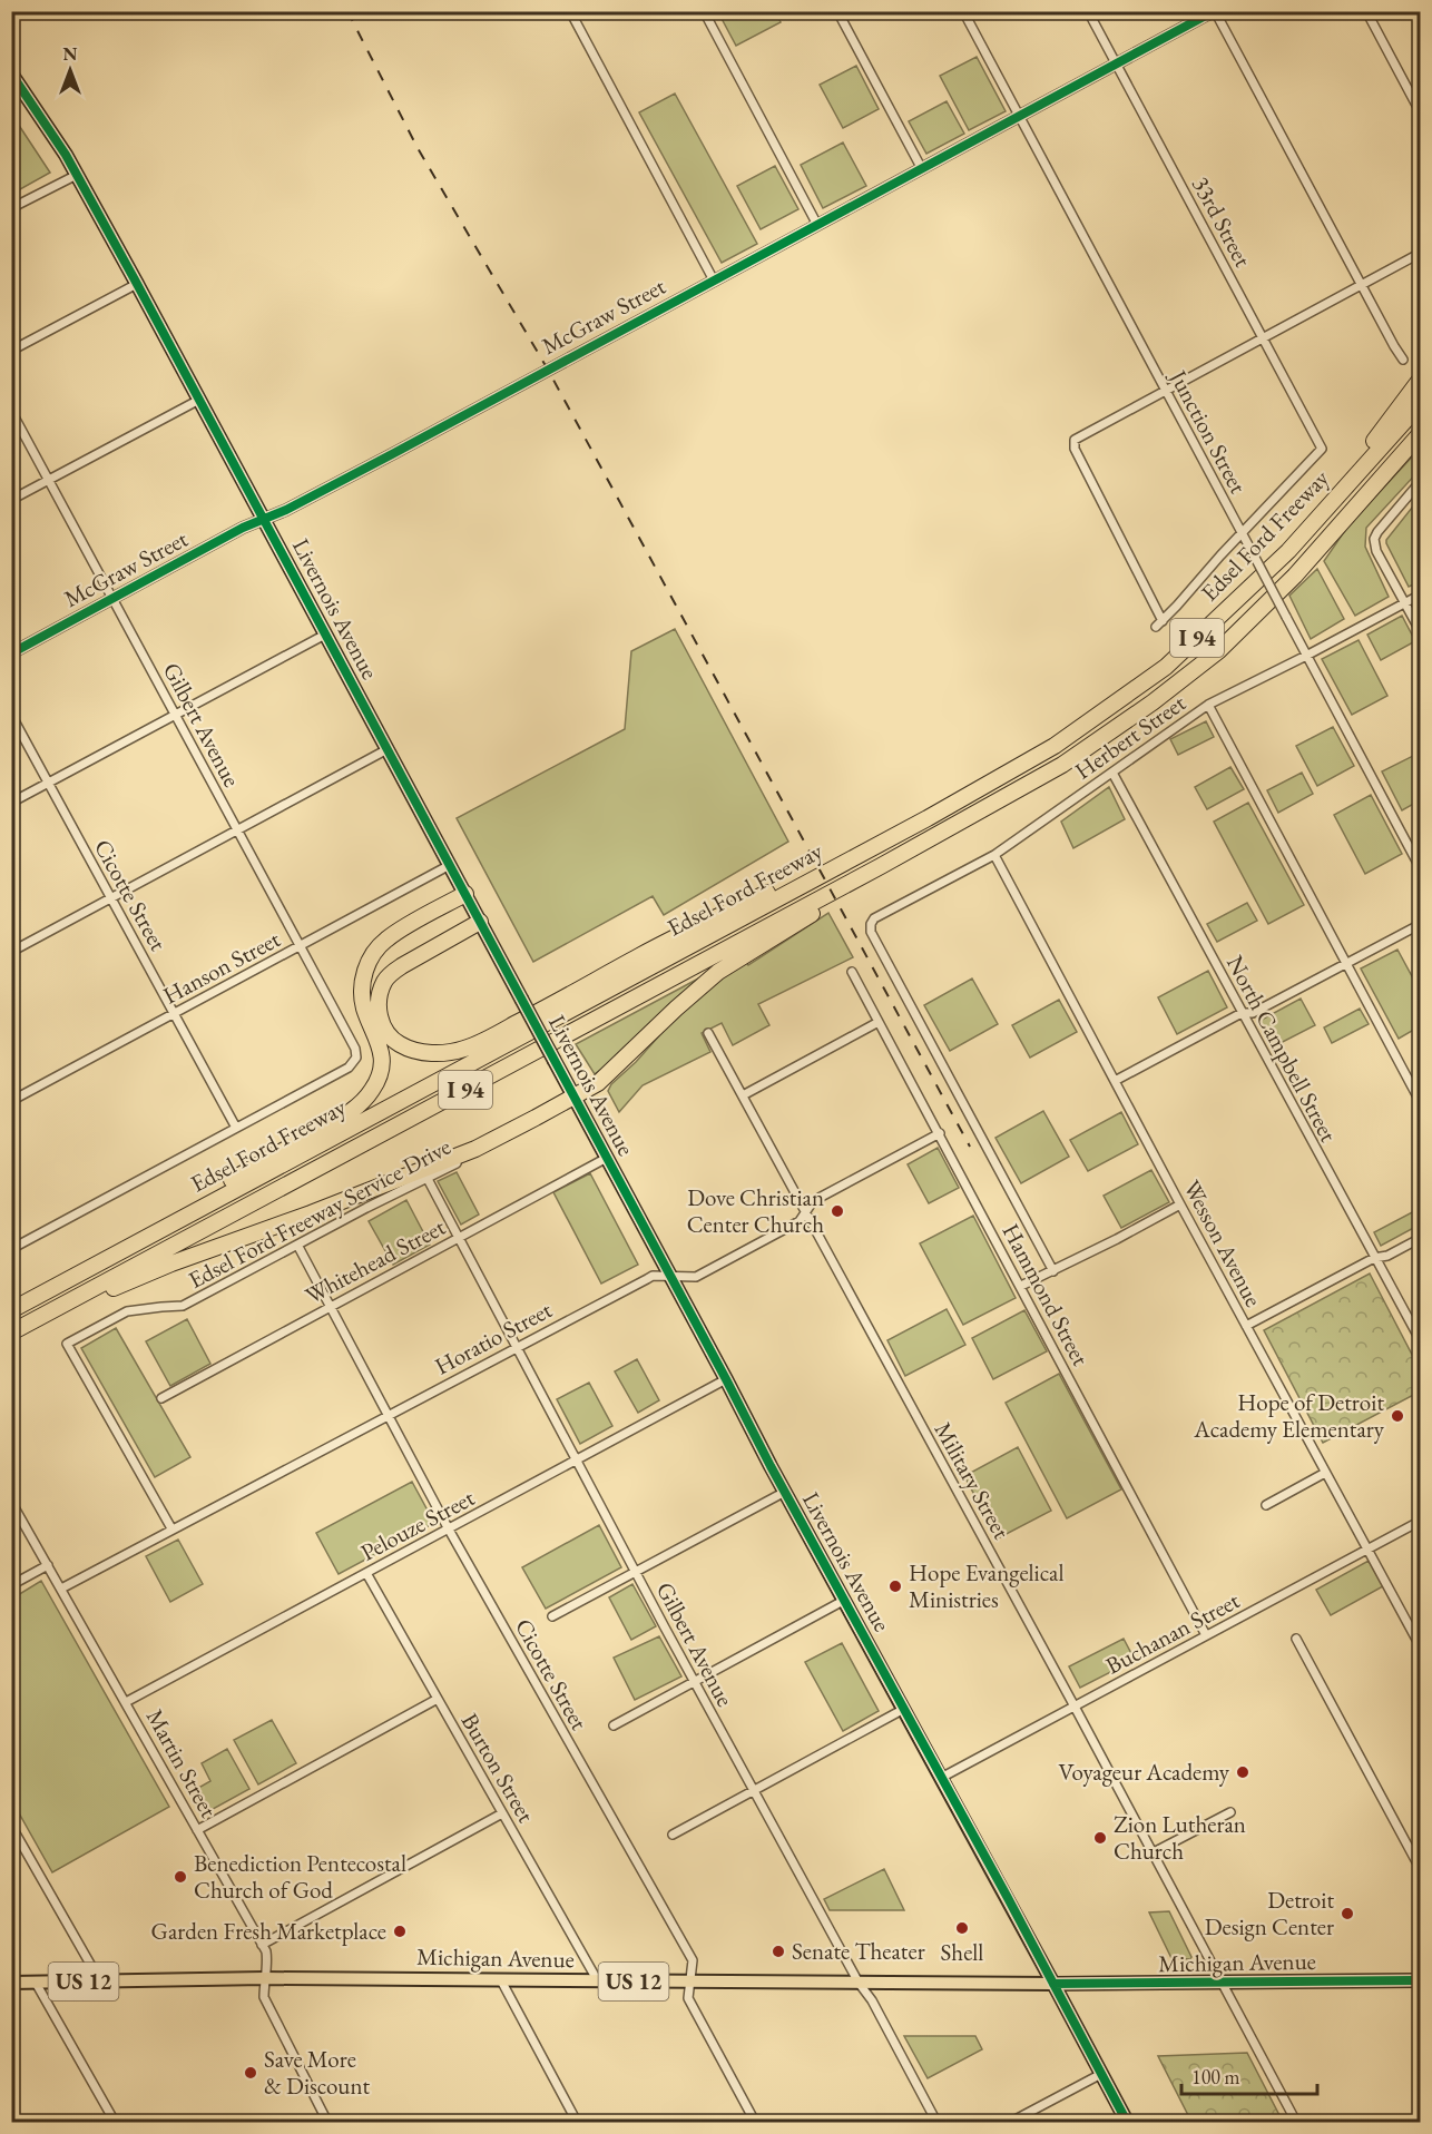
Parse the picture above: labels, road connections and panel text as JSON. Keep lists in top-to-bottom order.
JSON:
{
  "streets": {
    "highway": ["Edsel Ford Freeway", "I 94"],
    "main road": ["Livernois Avenue", "Michigan Avenue", "US 12"],
    "street": [
      "33rd Street",
      "McGraw Street",
      "Junction Street",
      "Gilbert Avenue",
      "Herbert Street",
      "Cicotte Street",
      "Hanson Street",
      "North Campbell Street",
      "Edsel Ford Freeway Service Drive",
      "Wesson Avenue",
      "Whitehead Street",
      "Hammond Street",
      "Horatio Street",
      "Military Street",
      "Pelouze Street",
      "Buchanan Street",
      "Martin Street",
      "Burton Street"
    ]
  },
  "crossings": [
    ["33rd Street", "McGraw Street"],
    ["33rd Street", "Edsel Ford Freeway"],
    ["McGraw Street", "Junction Street"],
    ["McGraw Street", "Livernois Avenue"],
    ["McGraw Street", "Gilbert Avenue"],
    ["Junction Street", "Edsel Ford Freeway"],
    ["Junction Street", "Herbert Street"],
    ["Livernois Avenue", "Hanson Street"],
    ["Livernois Avenue", "Whitehead Street"],
    ["Livernois Avenue", "Horatio Street"],
    ["Livernois Avenue", "Pelouze Street"],
    ["Livernois Avenue", "Buchanan Street"],
    ["Livernois Avenue", "Michigan Avenue"],
    ["Gilbert Avenue", "Cicotte Street"],
    ["Gilbert Avenue", "Hanson Street"],
    ["Gilbert Avenue", "Edsel Ford Freeway Service Drive"],
    ["Gilbert Avenue", "Whitehead Street"],
    ["Gilbert Avenue", "Horatio Street"],
    ["Gilbert Avenue", "Pelouze Street"],
    ["Gilbert Avenue", "Michigan Avenue"],
    ["Herbert Street", "North Campbell Street"],
    ["Herbert Street", "Wesson Avenue"],
    ["Cicotte Street", "Hanson Street"],
    ["Cicotte Street", "Edsel Ford Freeway Service Drive"],
    ["Cicotte Street", "Whitehead Street"],
    ["Cicotte Street", "Horatio Street"],
    ["Cicotte Street", "Pelouze Street"],
    ["Cicotte Street", "Michigan Avenue"],
    ["Edsel Ford Freeway Service Drive", "Horatio Street"],
    ["Wesson Avenue", "Buchanan Street"],
    ["Hammond Street", "Horatio Street"],
    ["Hammond Street", "Buchanan Street"],
    ["Horatio Street", "Military Street"],
    ["Horatio Street", "Martin Street"],
    ["Military Street", "Buchanan Street"],
    ["Military Street", "Michigan Avenue"],
    ["Pelouze Street", "Martin Street"],
    ["Pelouze Street", "Burton Street"],
    ["Martin Street", "Michigan Avenue"],
    ["Burton Street", "Michigan Avenue"]
  ],
  "places": [
    "Dove Christian Center Church",
    "Hope of Detroit Academy Elementary",
    "Hope Evangelical Ministries",
    "Voyageur Academy",
    "Zion Lutheran Church",
    "Benediction Pentecostal Church of God",
    "Detroit Design Center",
    "Shell",
    "Garden Fresh Marketplace",
    "Senate Theater",
    "Save More & Discount"
  ],
  "scale_bar": "100 m",
  "north": "top"
}
